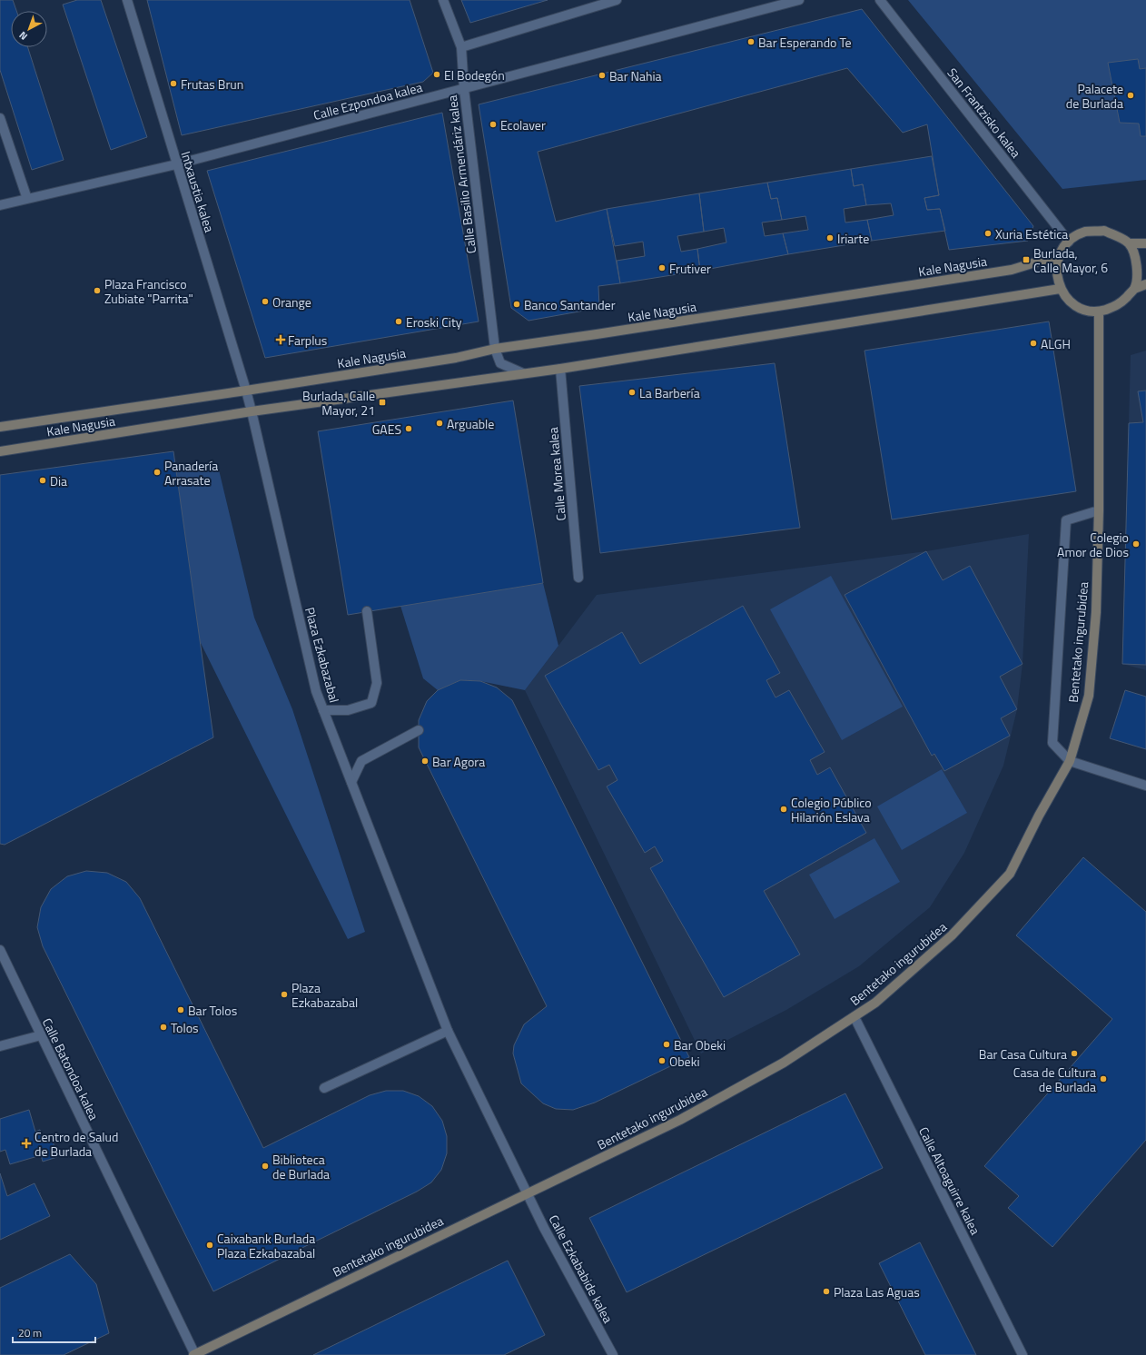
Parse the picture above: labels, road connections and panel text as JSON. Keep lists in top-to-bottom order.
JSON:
{
  "streets": {
    "main road": ["Kale Nagusia", "Bentetako ingurubidea"],
    "street": [
      "Calle Ezpondoa kalea",
      "San Frantzisko kalea",
      "Calle Basilio Armendáriz kalea",
      "Intxaustia kalea",
      "Calle Morea kalea",
      "Plaza Ezkabazabal",
      "Calle Batondoa kalea",
      "Calle Altoaguirre kalea",
      "Calle Ezkababide kalea"
    ]
  },
  "crossings": [
    ["Calle Ezpondoa kalea", "Calle Basilio Armendáriz kalea"],
    ["Calle Ezpondoa kalea", "Intxaustia kalea"],
    ["San Frantzisko kalea", "Kale Nagusia"],
    ["San Frantzisko kalea", "Bentetako ingurubidea"],
    ["Calle Basilio Armendáriz kalea", "Kale Nagusia"],
    ["Intxaustia kalea", "Kale Nagusia"],
    ["Kale Nagusia", "Calle Morea kalea"],
    ["Kale Nagusia", "Bentetako ingurubidea"],
    ["Kale Nagusia", "Plaza Ezkabazabal"],
    ["Bentetako ingurubidea", "Plaza Ezkabazabal"],
    ["Bentetako ingurubidea", "Calle Batondoa kalea"],
    ["Bentetako ingurubidea", "Calle Altoaguirre kalea"],
    ["Bentetako ingurubidea", "Calle Ezkababide kalea"],
    ["Plaza Ezkabazabal", "Calle Ezkababide kalea"]
  ],
  "places": {
    "other": [
      "Bar Esperando Te",
      "El Bodegón",
      "Bar Nahia",
      "Frutas Brun",
      "Palacete de Burlada",
      "Ecolaver",
      "Xuria Estética",
      "Iriarte",
      "Frutiver",
      "Plaza Francisco Zubiate \"Parrita\"",
      "Orange",
      "Banco Santander",
      "Eroski City",
      "ALGH",
      "La Barbería",
      "Arguable",
      "GAES",
      "Panadería Arrasate",
      "Dia",
      "Colegio Amor de Dios",
      "Bar Agora",
      "Colegio Público Hilarión Eslava",
      "Plaza Ezkabazabal",
      "Bar Tolos",
      "Tolos",
      "Bar Obeki",
      "Bar Casa Cultura",
      "Obeki",
      "Casa de Cultura de Burlada",
      "Biblioteca de Burlada",
      "Caixabank Burlada Plaza Ezkabazabal",
      "Plaza Las Aguas"
    ],
    "transit": ["Burlada, Calle Mayor, 6", "Burlada, Calle Mayor, 21"],
    "health": ["Farplus", "Centro de Salud de Burlada"]
  },
  "scale_bar": "20 m",
  "north": "bottom left"
}
